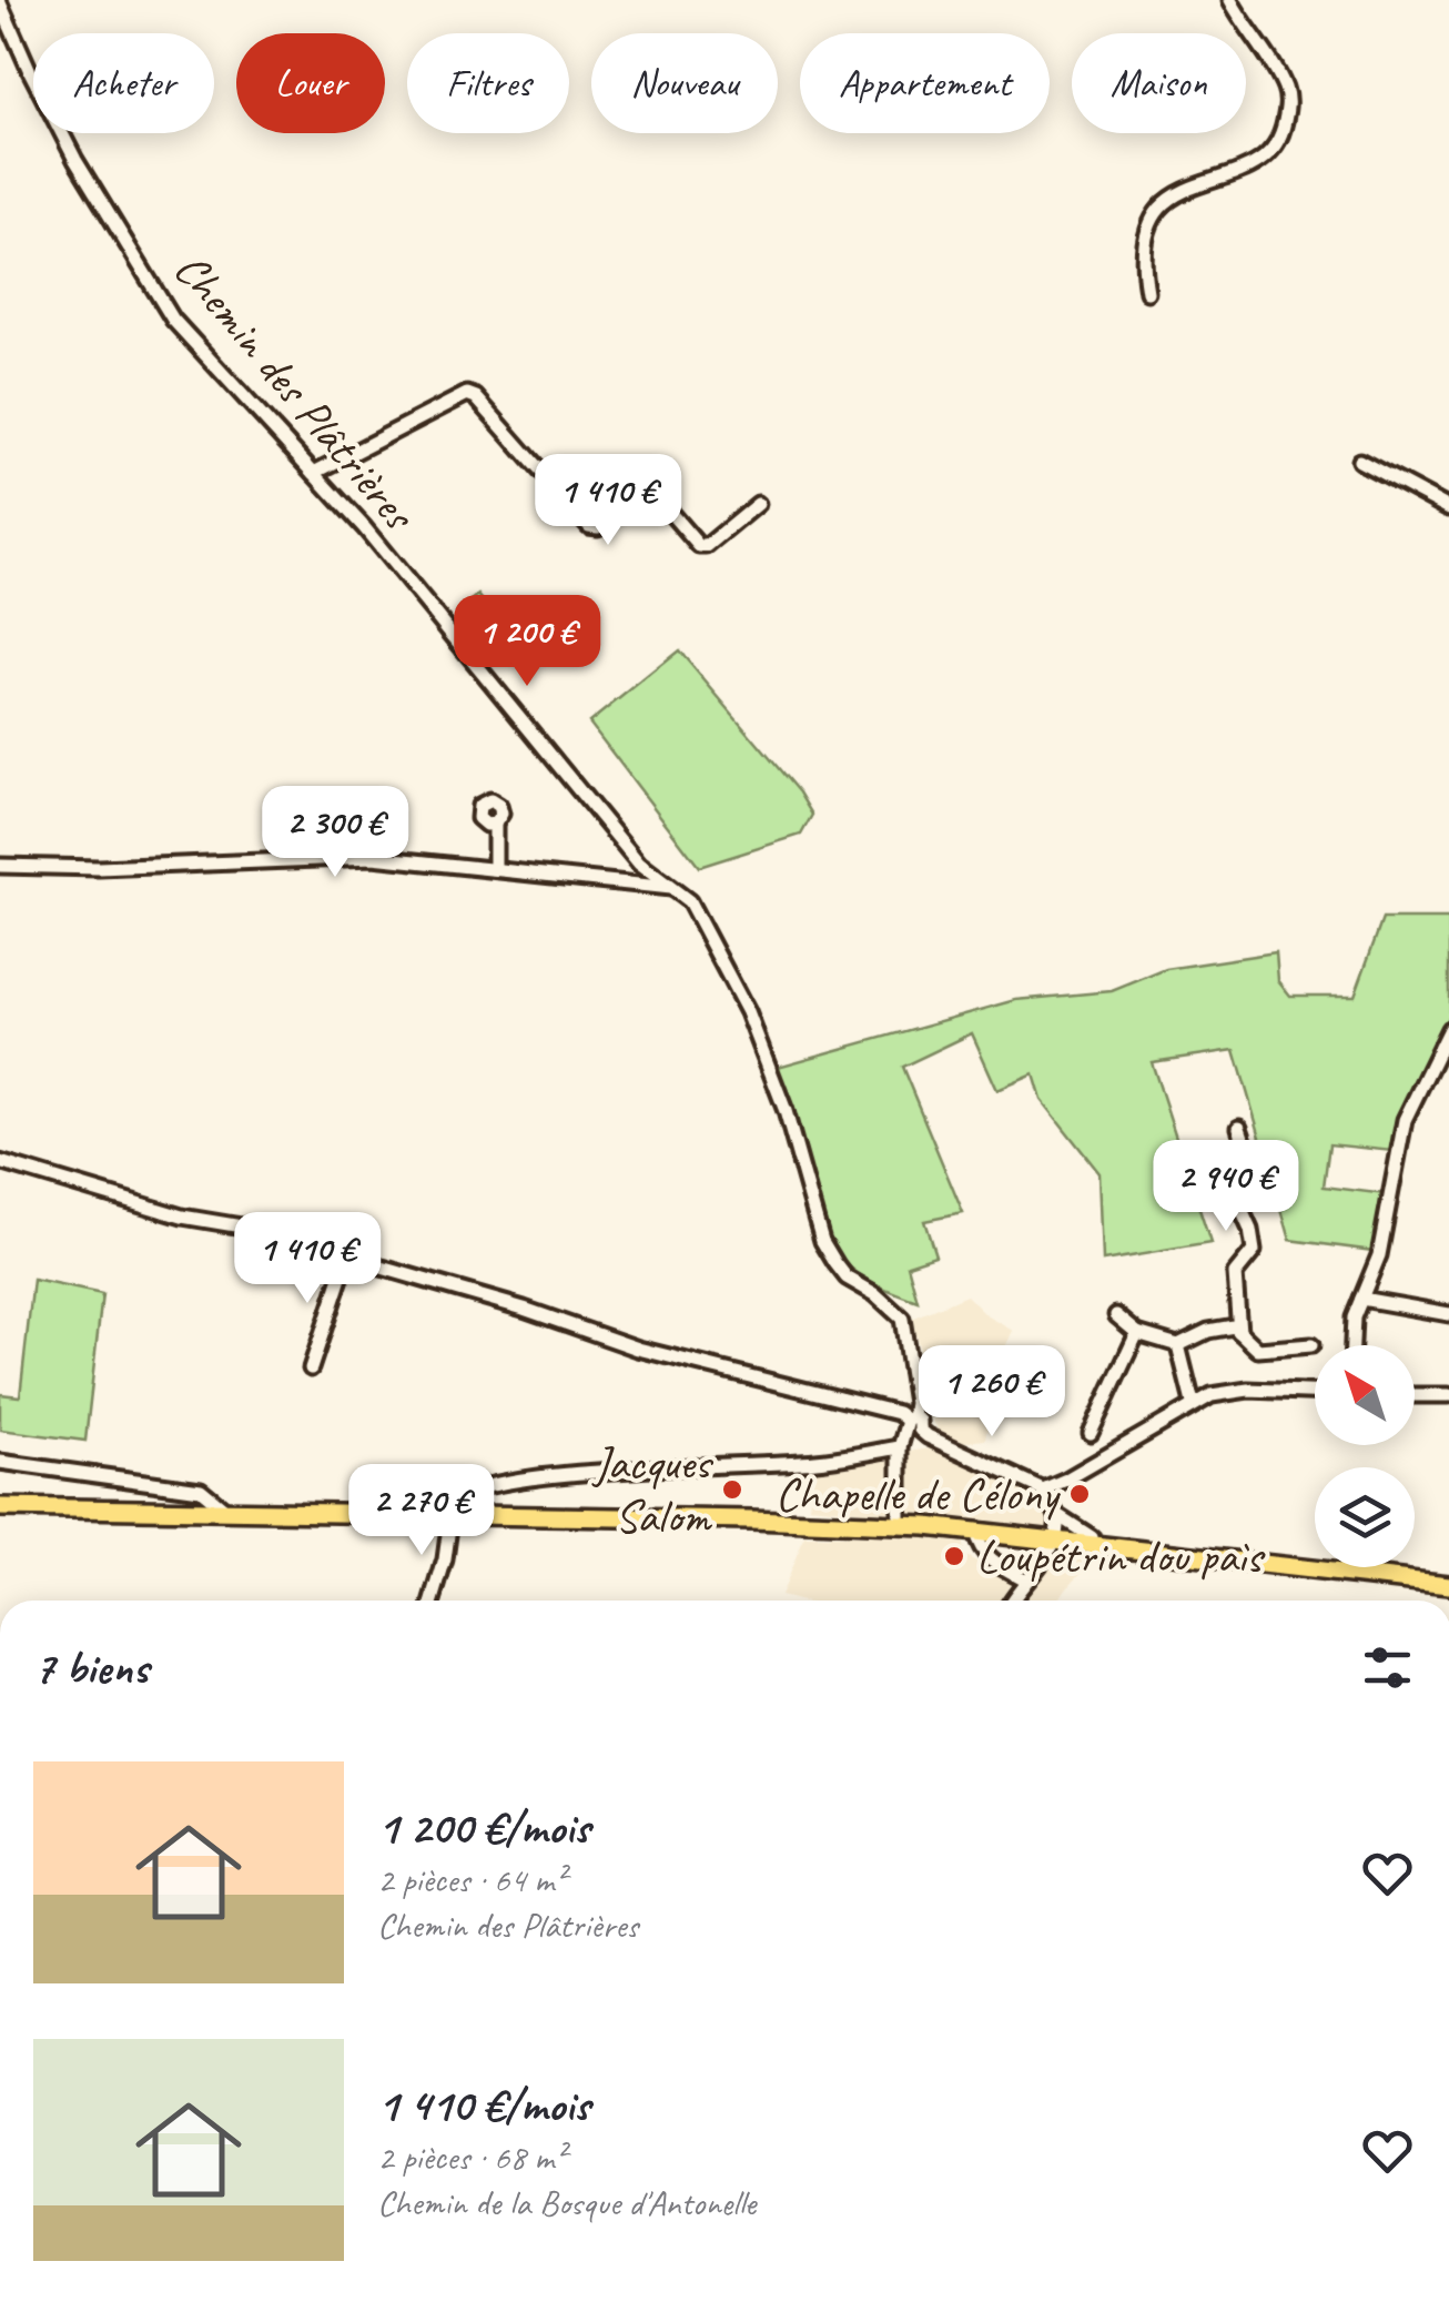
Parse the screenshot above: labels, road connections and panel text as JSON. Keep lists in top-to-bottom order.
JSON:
{
  "streets": {
    "street": ["Chemin des Plâtrières"]
  },
  "places": ["Jacques Salom", "Chapelle de Célony", "Loupétrin dou paìs"],
  "north": "top left",
  "page": {
    "chip": [
      "Acheter",
      "Louer",
      "Filtres",
      "Nouveau",
      "Appartement",
      "Maison"
    ],
    "price": [
      "1 410 €",
      "1 200 €",
      "2 300 €",
      "2 940 €",
      "1 410 €",
      "1 260 €",
      "2 270 €"
    ],
    "heading": "7 biens",
    "list": [
      {
        "name": "1 200 €/mois",
        "note": "2 pièces · 64 m² · Chemin des Plâtrières"
      },
      {
        "name": "1 410 €/mois",
        "note": "2 pièces · 68 m² · Chemin de la Bosque d'Antonelle"
      }
    ]
  }
}
